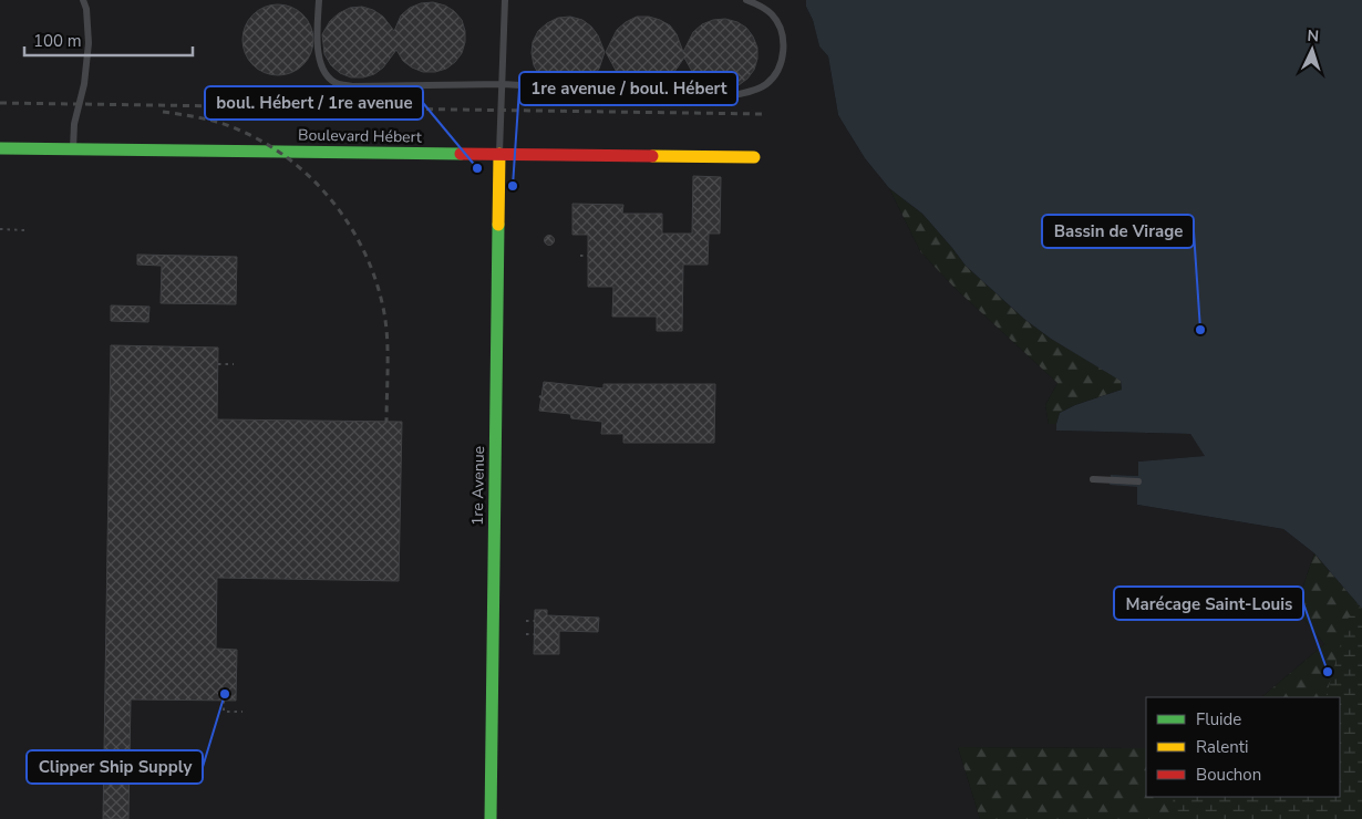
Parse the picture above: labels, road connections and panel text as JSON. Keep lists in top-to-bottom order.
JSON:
{
  "streets": {
    "street": ["Boulevard Hébert", "1re Avenue"]
  },
  "crossings": [
    ["Boulevard Hébert", "1re Avenue"]
  ],
  "places": [
    "boul. Hébert / 1re avenue",
    "1re avenue / boul. Hébert",
    "Bassin de Virage",
    "Marécage Saint-Louis",
    "Clipper Ship Supply"
  ],
  "legend": ["Fluide", "Ralenti", "Bouchon"],
  "scale_bar": "100 m",
  "north": "top"
}
